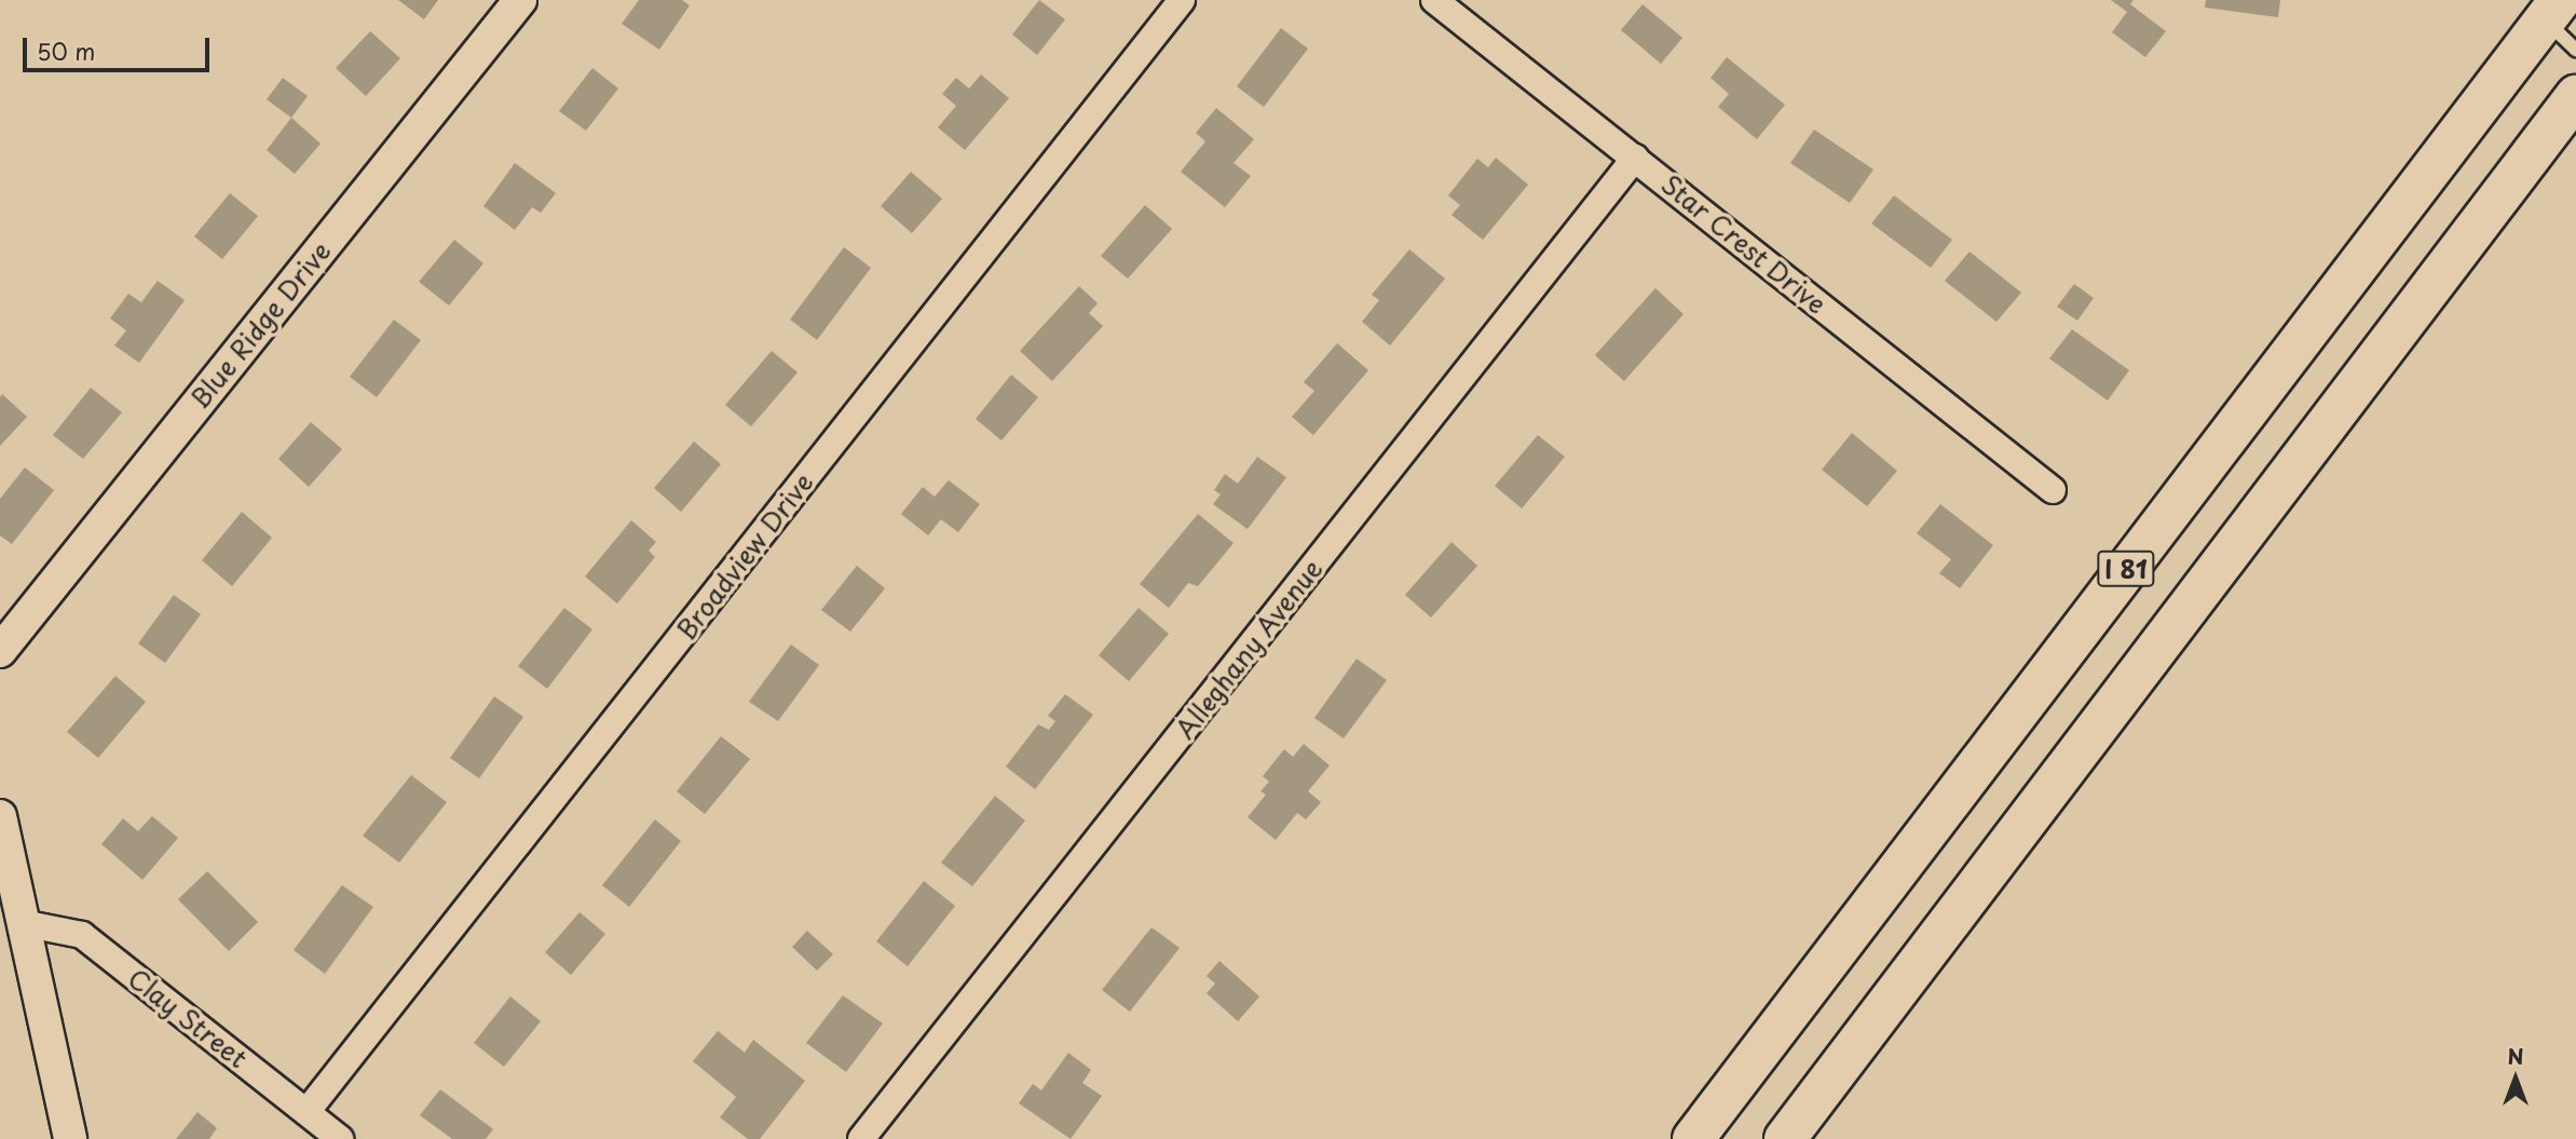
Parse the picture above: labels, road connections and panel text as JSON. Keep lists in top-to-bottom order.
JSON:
{
  "streets": {
    "highway": ["I 81"],
    "street": [
      "Star Crest Drive",
      "Blue Ridge Drive",
      "Broadview Drive",
      "Alleghany Avenue",
      "Clay Street"
    ]
  },
  "crossings": [
    ["Star Crest Drive", "Alleghany Avenue"],
    ["Broadview Drive", "Clay Street"]
  ],
  "scale_bar": "50 m",
  "north": "top"
}
